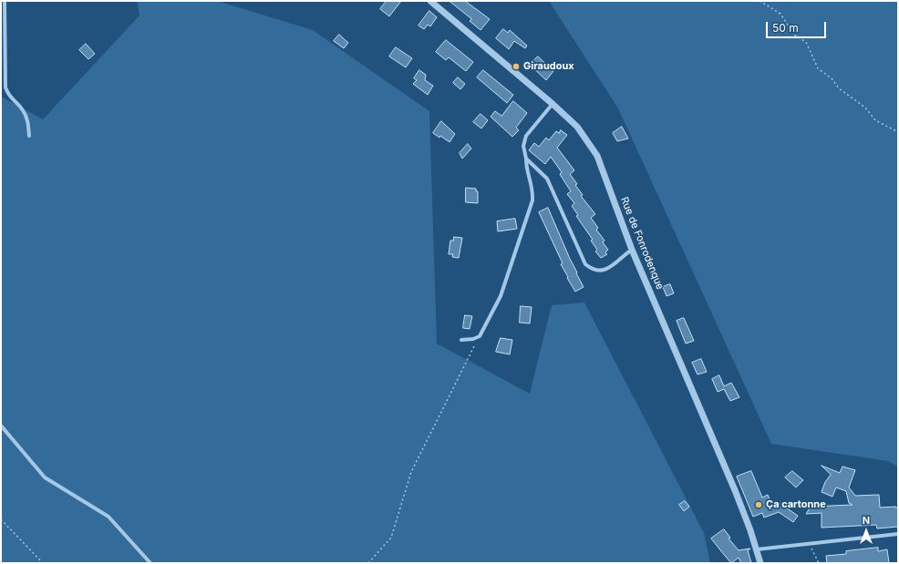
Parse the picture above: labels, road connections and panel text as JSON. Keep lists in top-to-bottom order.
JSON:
{
  "streets": {
    "street": ["Rue de Fonrodenque"]
  },
  "places": ["Giraudoux", "Ça cartonne"],
  "scale_bar": "50 m",
  "north": "top"
}
